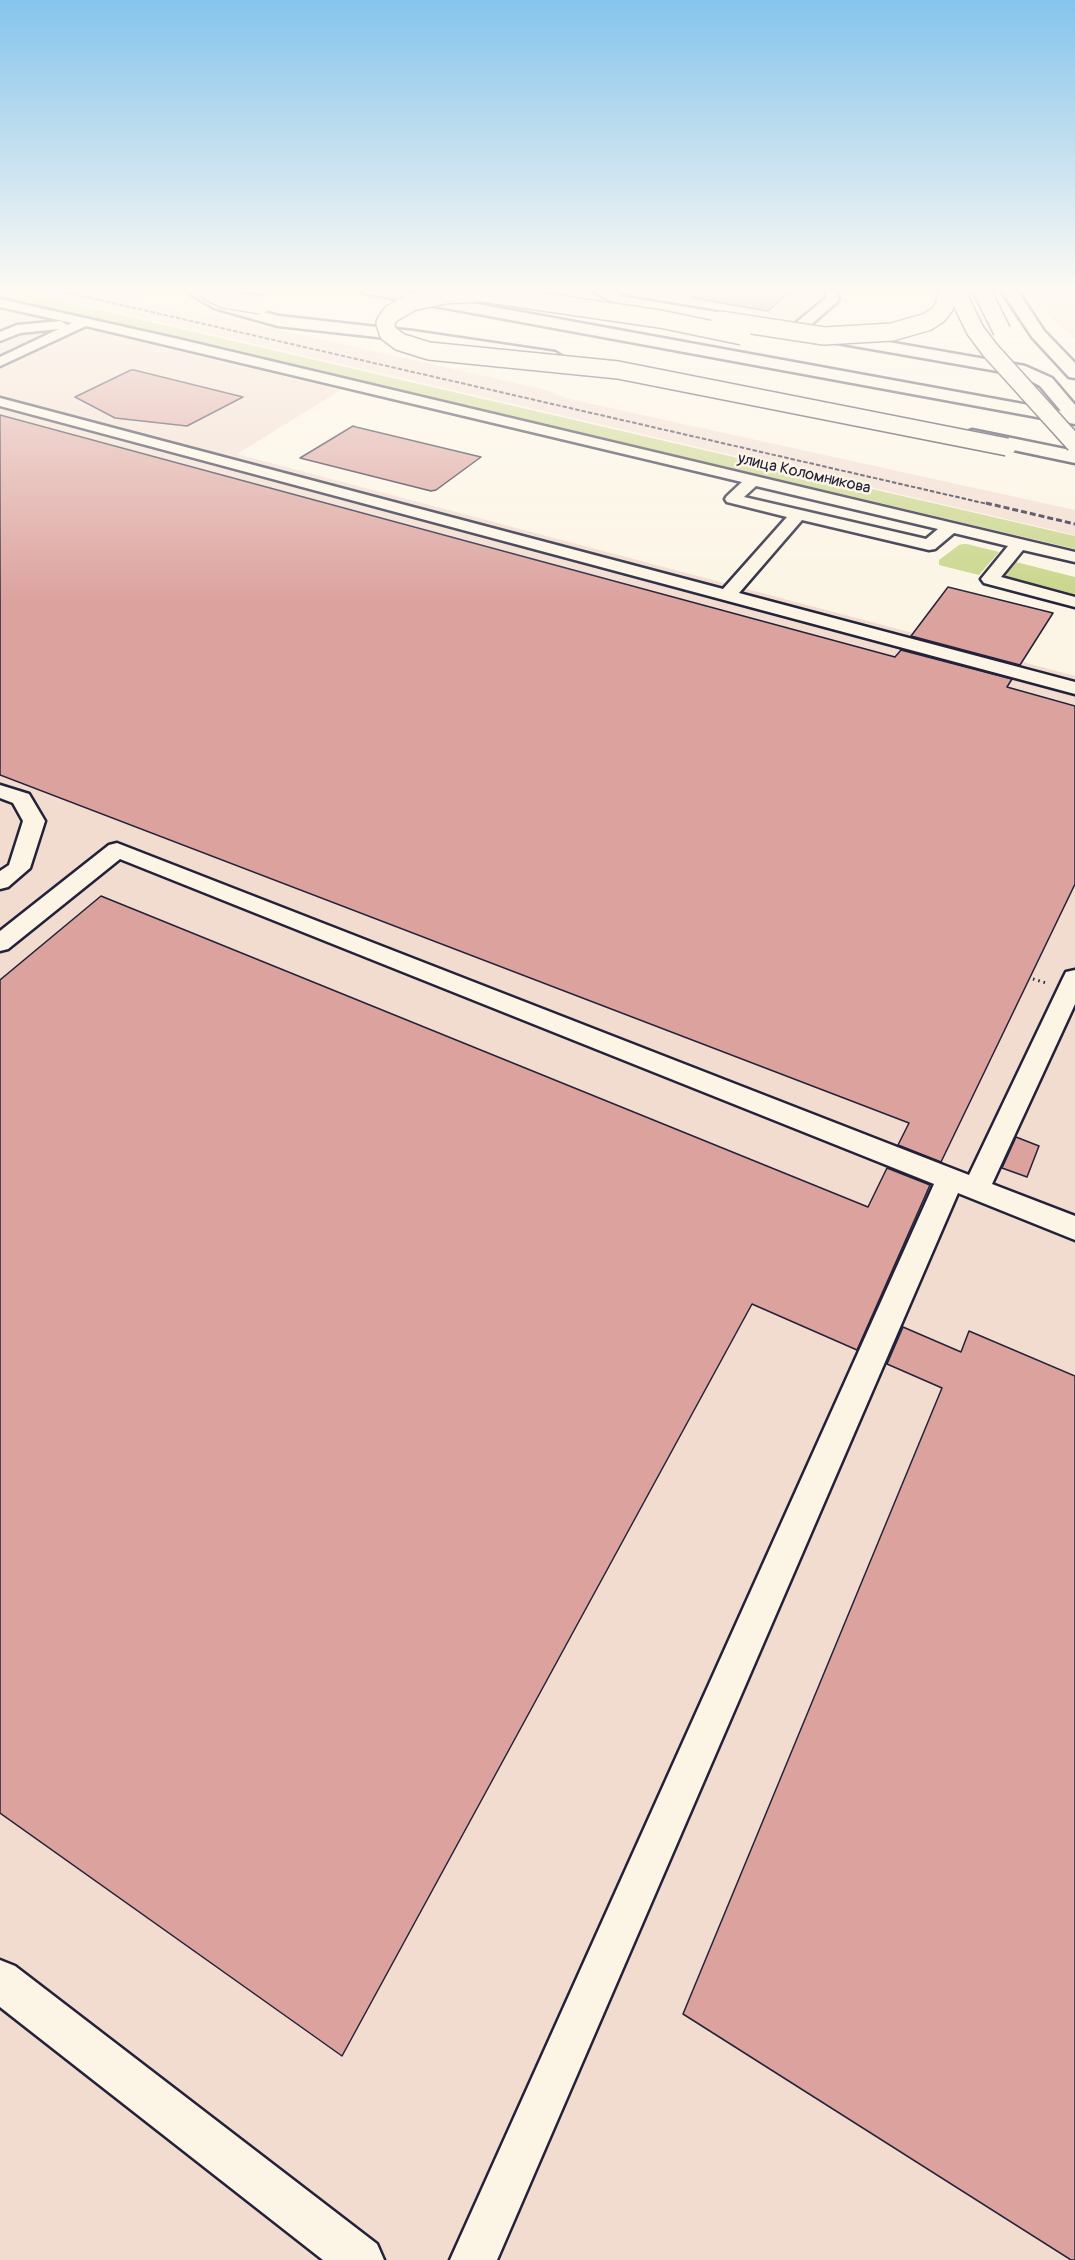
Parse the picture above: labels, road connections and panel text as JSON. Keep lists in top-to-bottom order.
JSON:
{
  "streets": {
    "street": ["улица Коломникова"]
  }
}
